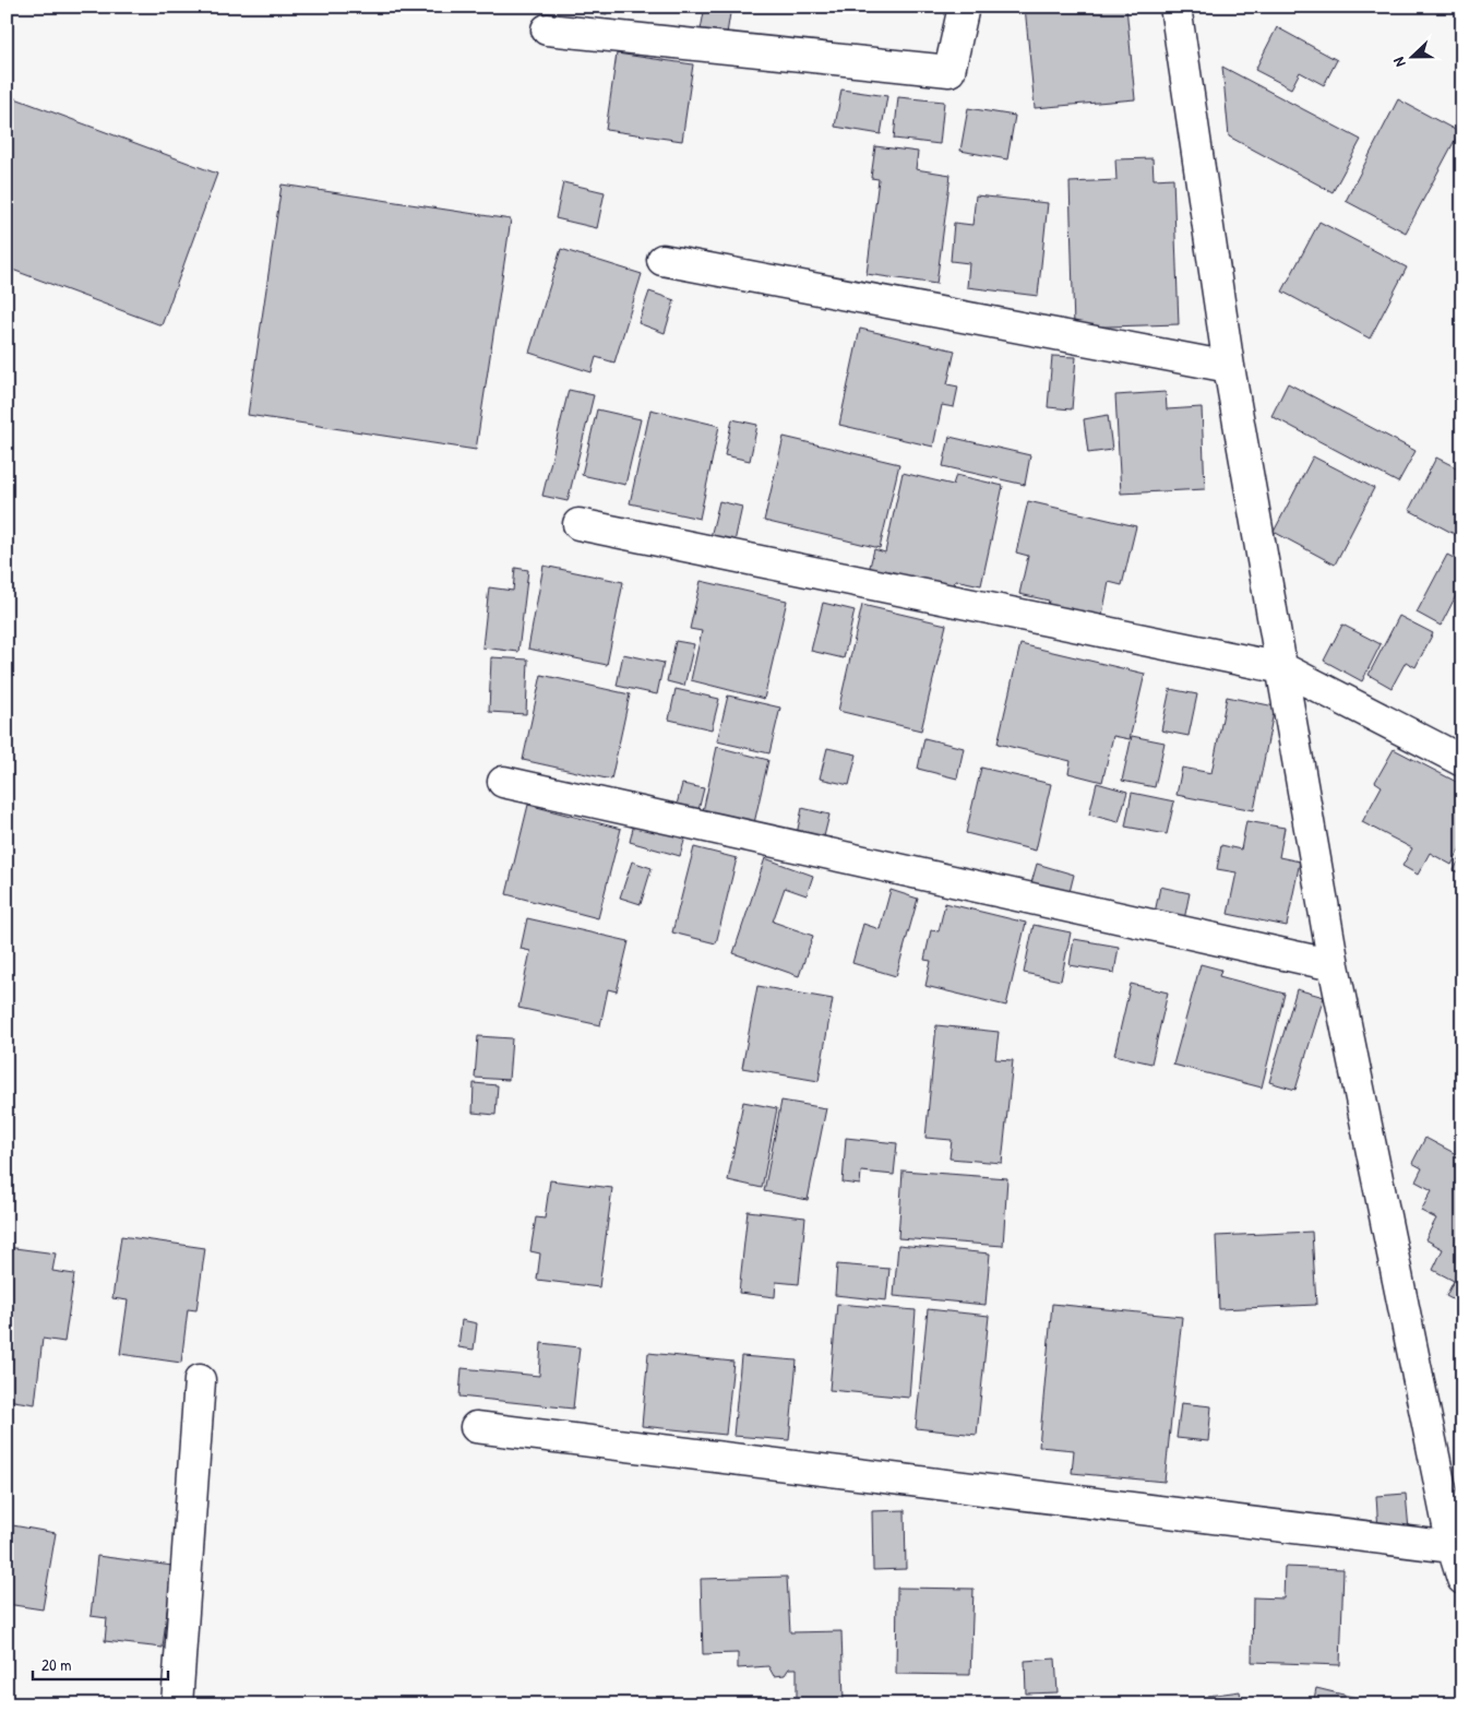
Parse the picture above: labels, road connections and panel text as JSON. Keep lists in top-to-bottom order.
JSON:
{
  "scale_bar": "20 m",
  "north": "left"
}
